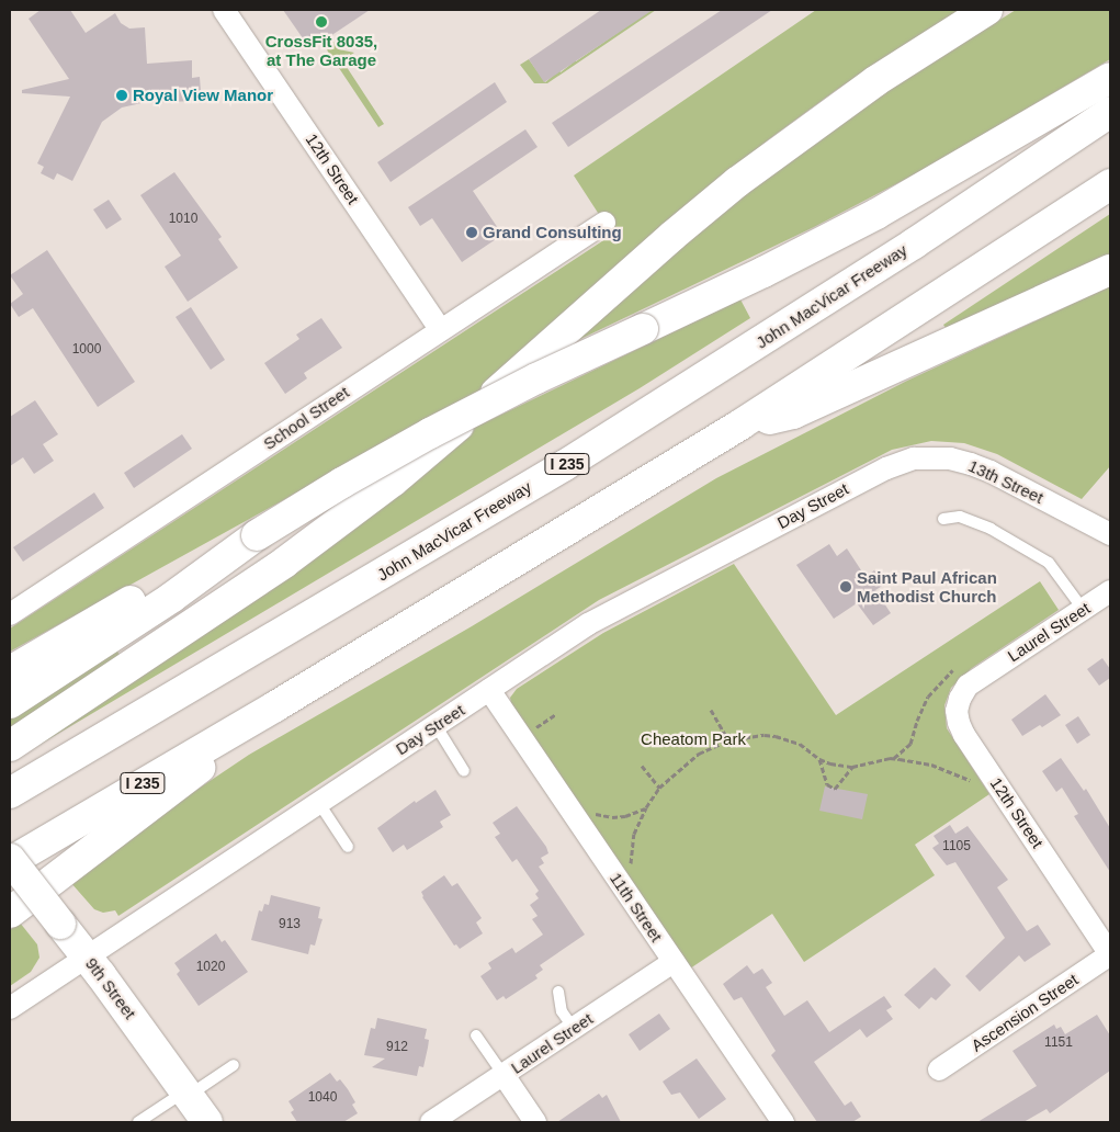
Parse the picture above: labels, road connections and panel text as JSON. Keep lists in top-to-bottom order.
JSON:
{
  "streets": {
    "main road": ["John MacVicar Freeway", "I 235", "9th Street"],
    "street": [
      "12th Street",
      "School Street",
      "13th Street",
      "Day Street",
      "Laurel Street",
      "11th Street",
      "Ascension Street"
    ]
  },
  "crossings": [
    ["12th Street", "School Street"],
    ["12th Street", "Laurel Street"],
    ["12th Street", "Ascension Street"],
    ["I 235", "9th Street"],
    ["13th Street", "Day Street"],
    ["Day Street", "11th Street"],
    ["Day Street", "9th Street"],
    ["Laurel Street", "11th Street"]
  ],
  "parks": ["Cheatom Park"],
  "places": [
    "CrossFit 8035, at The Garage",
    "Royal View Manor",
    "Grand Consulting",
    "Saint Paul African Methodist Church"
  ],
  "house_numbers": [
    "1010",
    "1000",
    "1105",
    "913",
    "1020",
    "1151",
    "912",
    "1040"
  ]
}
